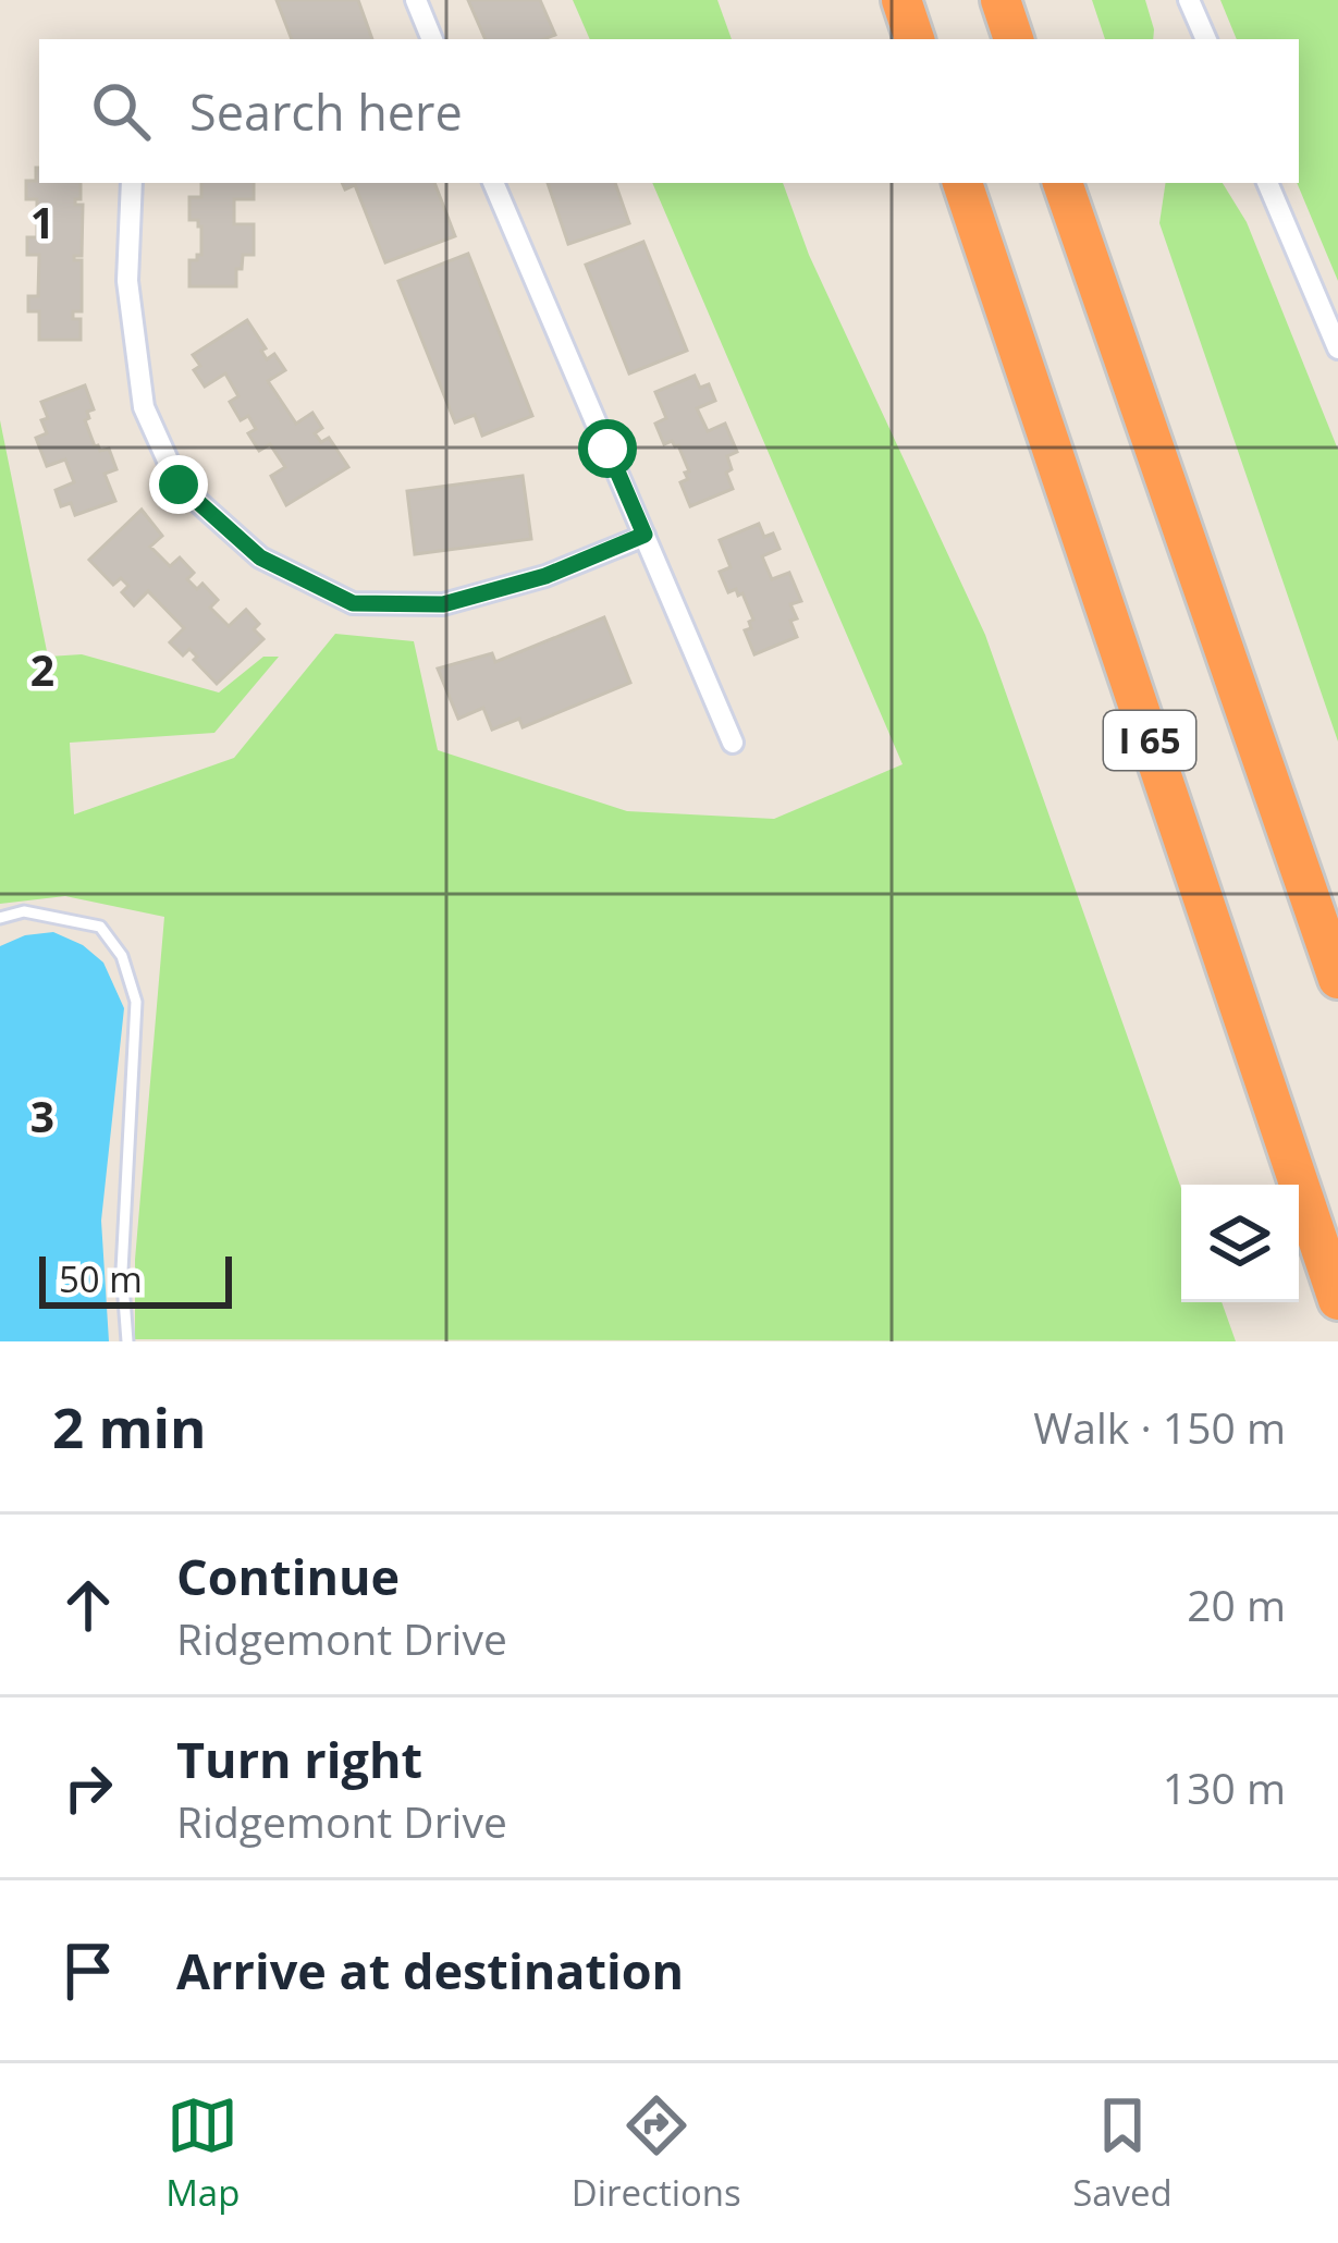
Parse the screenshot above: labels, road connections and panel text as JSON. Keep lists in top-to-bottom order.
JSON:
{
  "streets": {
    "highway": ["I 65"]
  },
  "scale_bar": "50 m",
  "page": {
    "search": "Search here",
    "scale": "50 m",
    "heading": ["2 min", "Walk · 150 m"],
    "list": [
      ["Continue", "Ridgemont Drive", "20 m"],
      ["Turn right", "Ridgemont Drive", "130 m"],
      "Arrive at destination"
    ],
    "nav": ["Map", "Directions", "Saved"]
  },
  "grid": {
    "rows": ["1", "2", "3"]
  }
}
